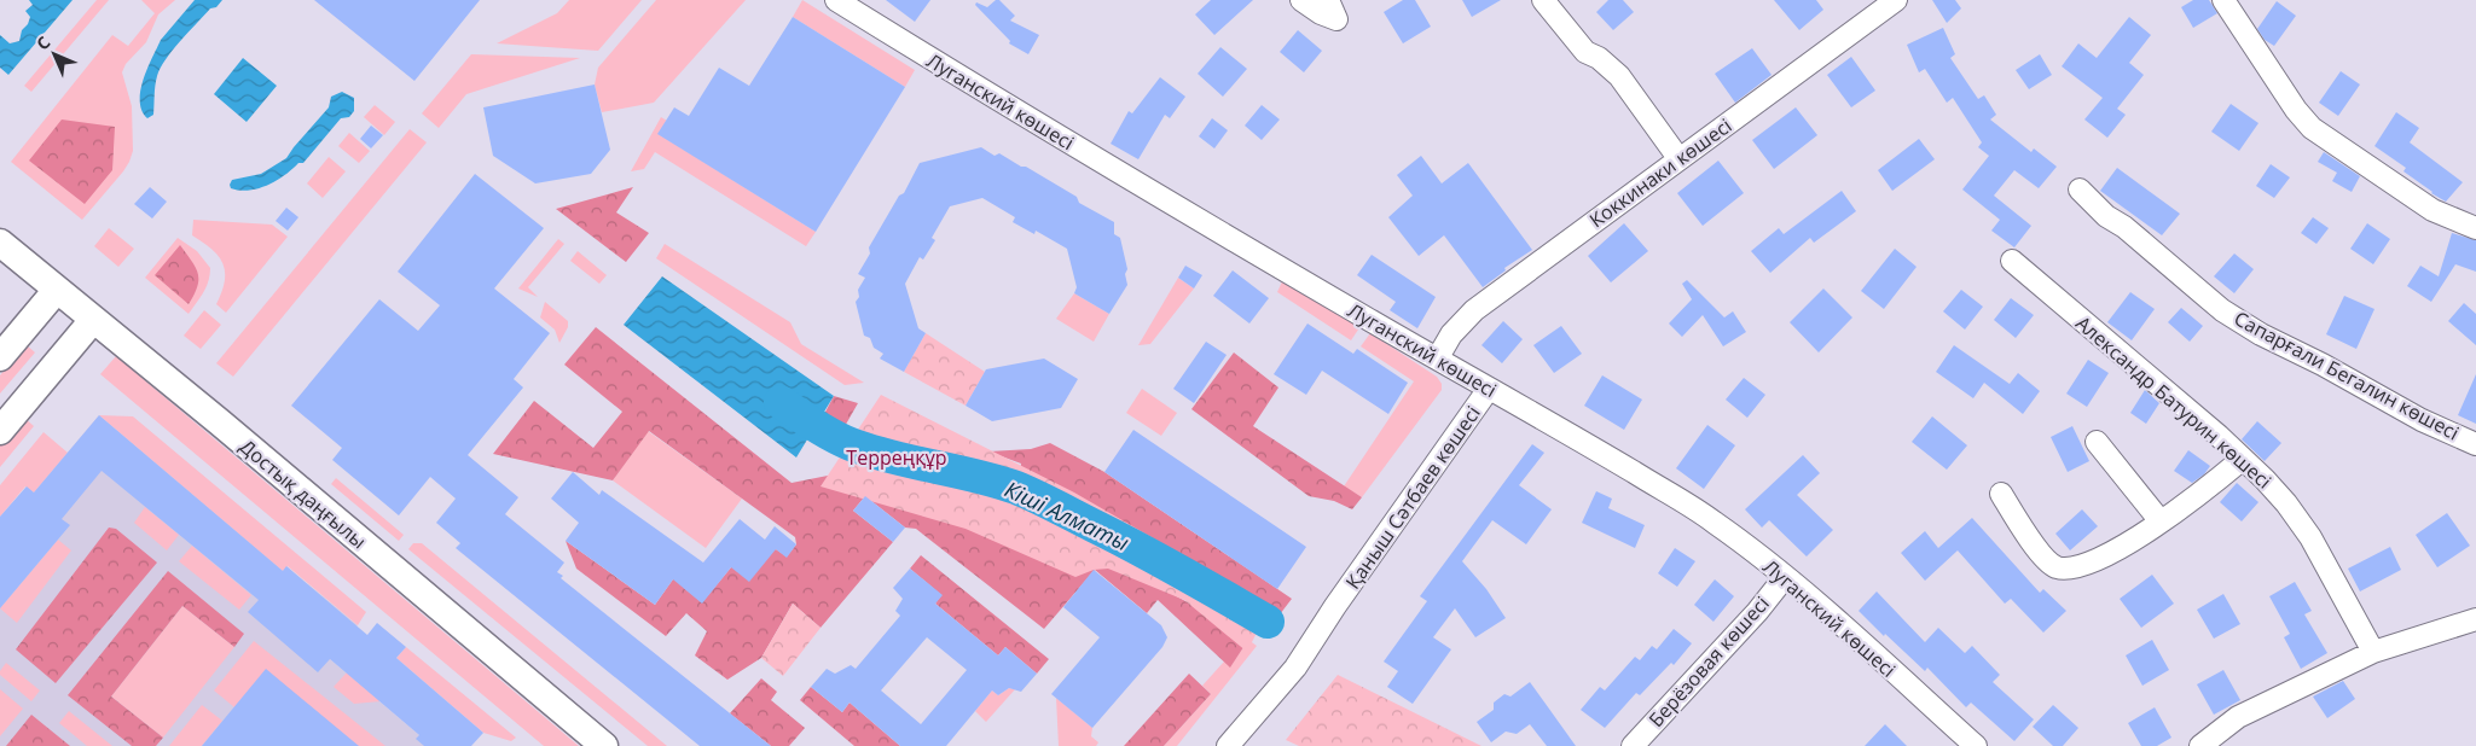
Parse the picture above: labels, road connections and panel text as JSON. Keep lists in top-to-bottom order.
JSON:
{
  "streets": {
    "main road": ["Достық даңғылы"],
    "street": [
      "Луганский көшесі",
      "Коккинаки көшесі",
      "Сапарғали Бегалин көшесі",
      "Александр Батурин көшесі",
      "Қаныш Сәтбаев көшесі",
      "Берёзовая көшесі"
    ]
  },
  "crossings": [
    ["Луганский көшесі", "Коккинаки көшесі"],
    ["Луганский көшесі", "Қаныш Сәтбаев көшесі"],
    ["Луганский көшесі", "Берёзовая көшесі"]
  ],
  "water": ["Кіші Алматы"],
  "parks": ["Терреңқұр"],
  "north": "top left"
}
